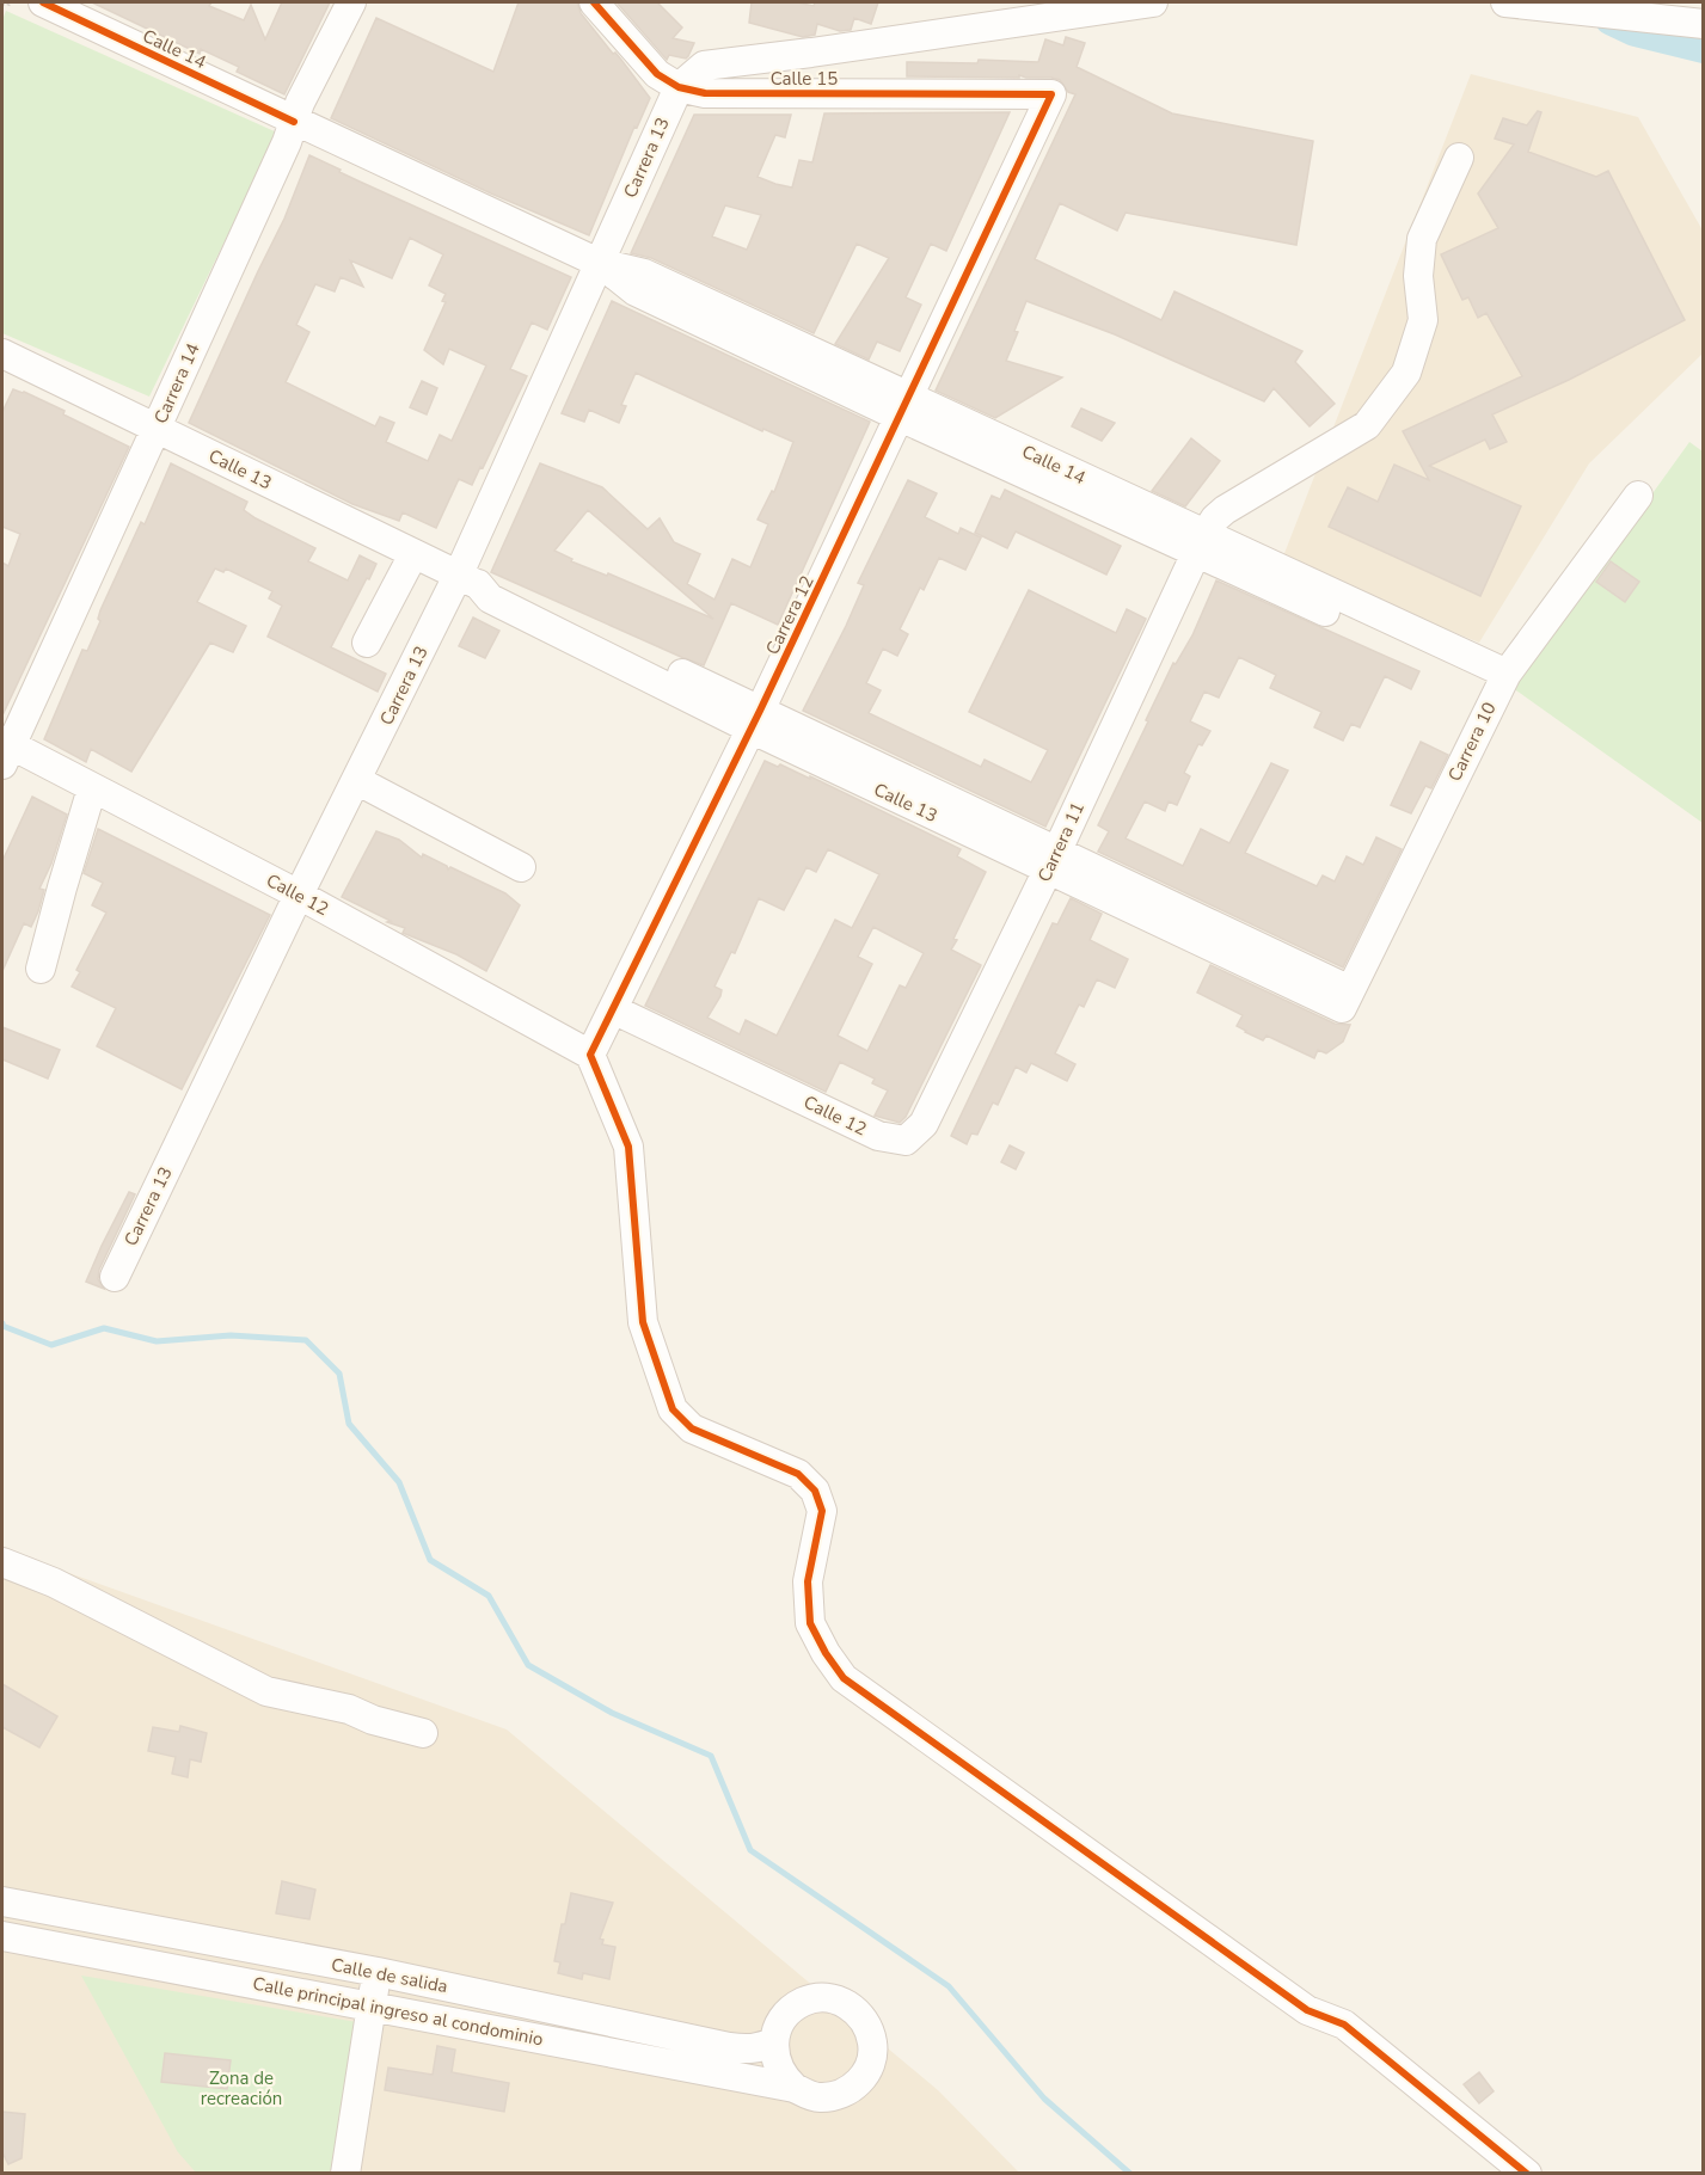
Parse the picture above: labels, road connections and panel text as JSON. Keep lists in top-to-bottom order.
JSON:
{
  "streets": {
    "street": [
      "Calle 14",
      "Calle 15",
      "Carrera 13",
      "Carrera 14",
      "Calle 13",
      "Carrera 12",
      "Carrera 10",
      "Carrera 11",
      "Calle 12",
      "Calle de salida",
      "Calle principal ingreso al condominio"
    ]
  },
  "crossings": [
    ["Calle 14", "Carrera 13"],
    ["Calle 14", "Carrera 14"],
    ["Calle 14", "Carrera 12"],
    ["Calle 14", "Carrera 10"],
    ["Calle 14", "Carrera 11"],
    ["Calle 15", "Carrera 13"],
    ["Calle 15", "Carrera 12"],
    ["Carrera 13", "Calle 13"],
    ["Carrera 13", "Calle 12"],
    ["Carrera 14", "Calle 13"],
    ["Carrera 14", "Calle 12"],
    ["Calle 13", "Carrera 12"],
    ["Calle 13", "Carrera 10"],
    ["Calle 13", "Carrera 11"],
    ["Carrera 12", "Calle 12"],
    ["Carrera 11", "Calle 12"],
    ["Calle de salida", "Calle principal ingreso al condominio"]
  ],
  "parks": ["Zona de recreación"]
}
